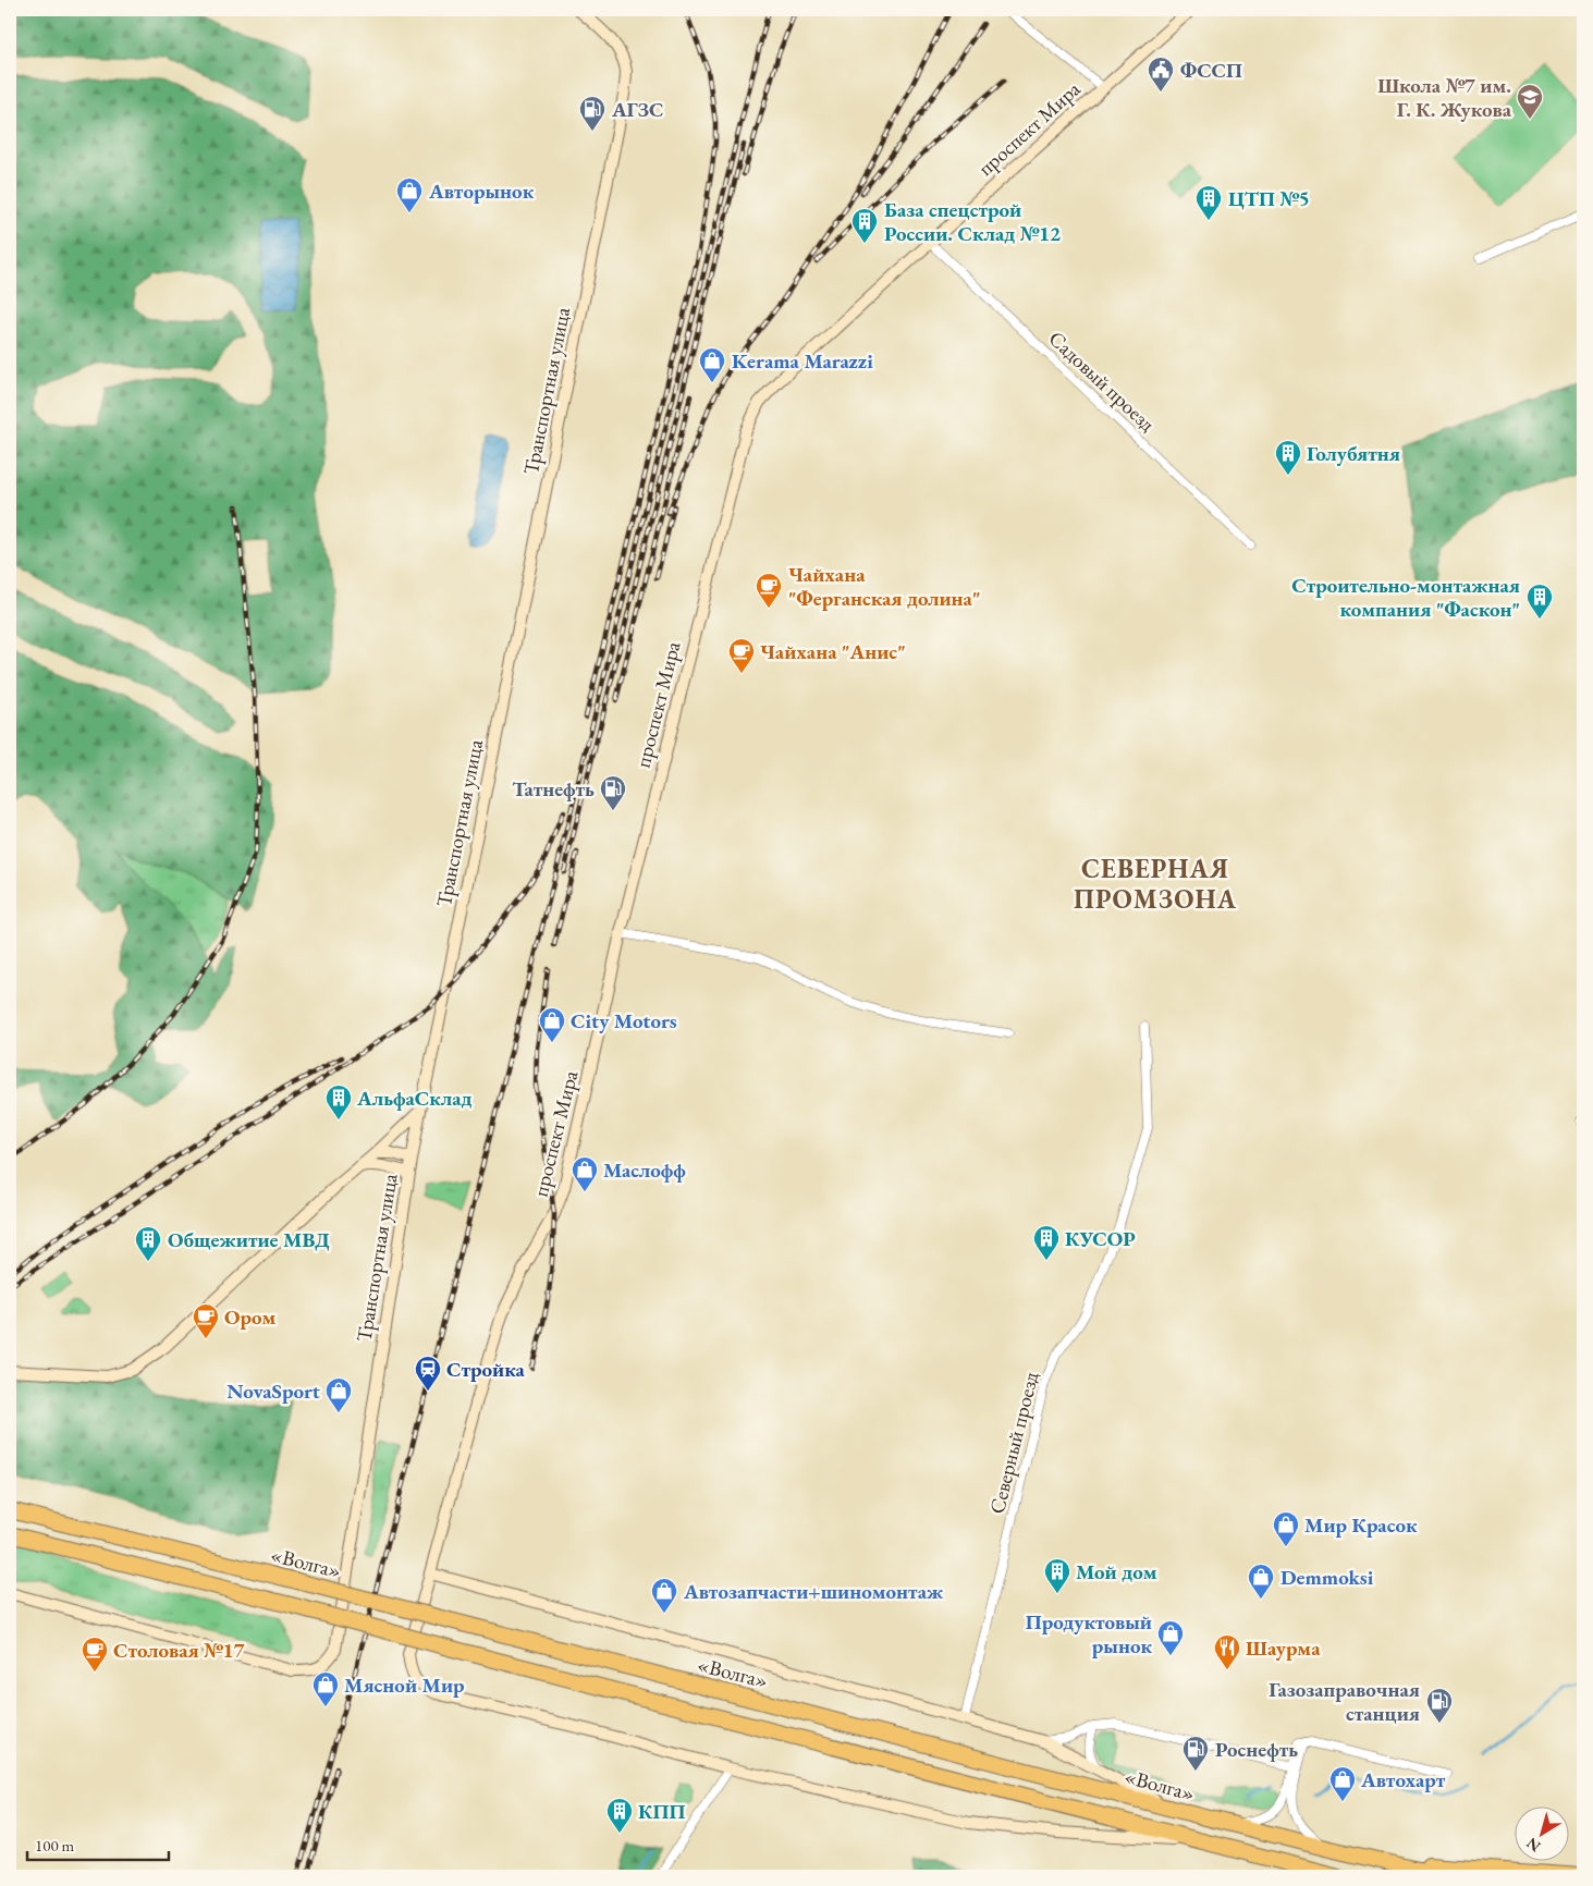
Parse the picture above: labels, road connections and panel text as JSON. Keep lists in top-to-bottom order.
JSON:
{
  "streets": {
    "highway": ["«Волга»"],
    "street": [
      "проспект Мира",
      "Садовый проезд",
      "Транспортная улица",
      "Северный проезд"
    ]
  },
  "crossings": [
    ["проспект Мира", "Садовый проезд"]
  ],
  "districts": ["СЕВЕРНАЯ ПРОМЗОНА"],
  "places": {
    "public building": ["ФССП"],
    "school or university": ["Школа №7 им. Г. К. Жукова"],
    "fuel station": [
      "АГЗС",
      "Татнефть",
      "Газозаправочная станция",
      "Роснефть"
    ],
    "shop": [
      "Авторынок",
      "Kerama Marazzi",
      "City Motors",
      "Маслофф",
      "NovaSport",
      "Мир Красок",
      "Demmoksi",
      "Автозапчасти+шиномонтаж",
      "Продуктовый рынок",
      "Мясной Мир",
      "Автохарт"
    ],
    "building": [
      "ЦТП №5",
      "База спецстрой России. Склад №12",
      "Голубятня",
      "Строительно-монтажная компания \"Фаскон\"",
      "АльфаСклад",
      "КУСОР",
      "Общежитие МВД",
      "Мой дом",
      "КПП"
    ],
    "cafe": [
      "Чайхана \"Ферганская долина\"",
      "Чайхана \"Анис\"",
      "Ором",
      "Столовая №17"
    ],
    "station": ["Стройка"],
    "restaurant": ["Шаурма"]
  },
  "scale_bar": "100 m",
  "north": "bottom left"
}
